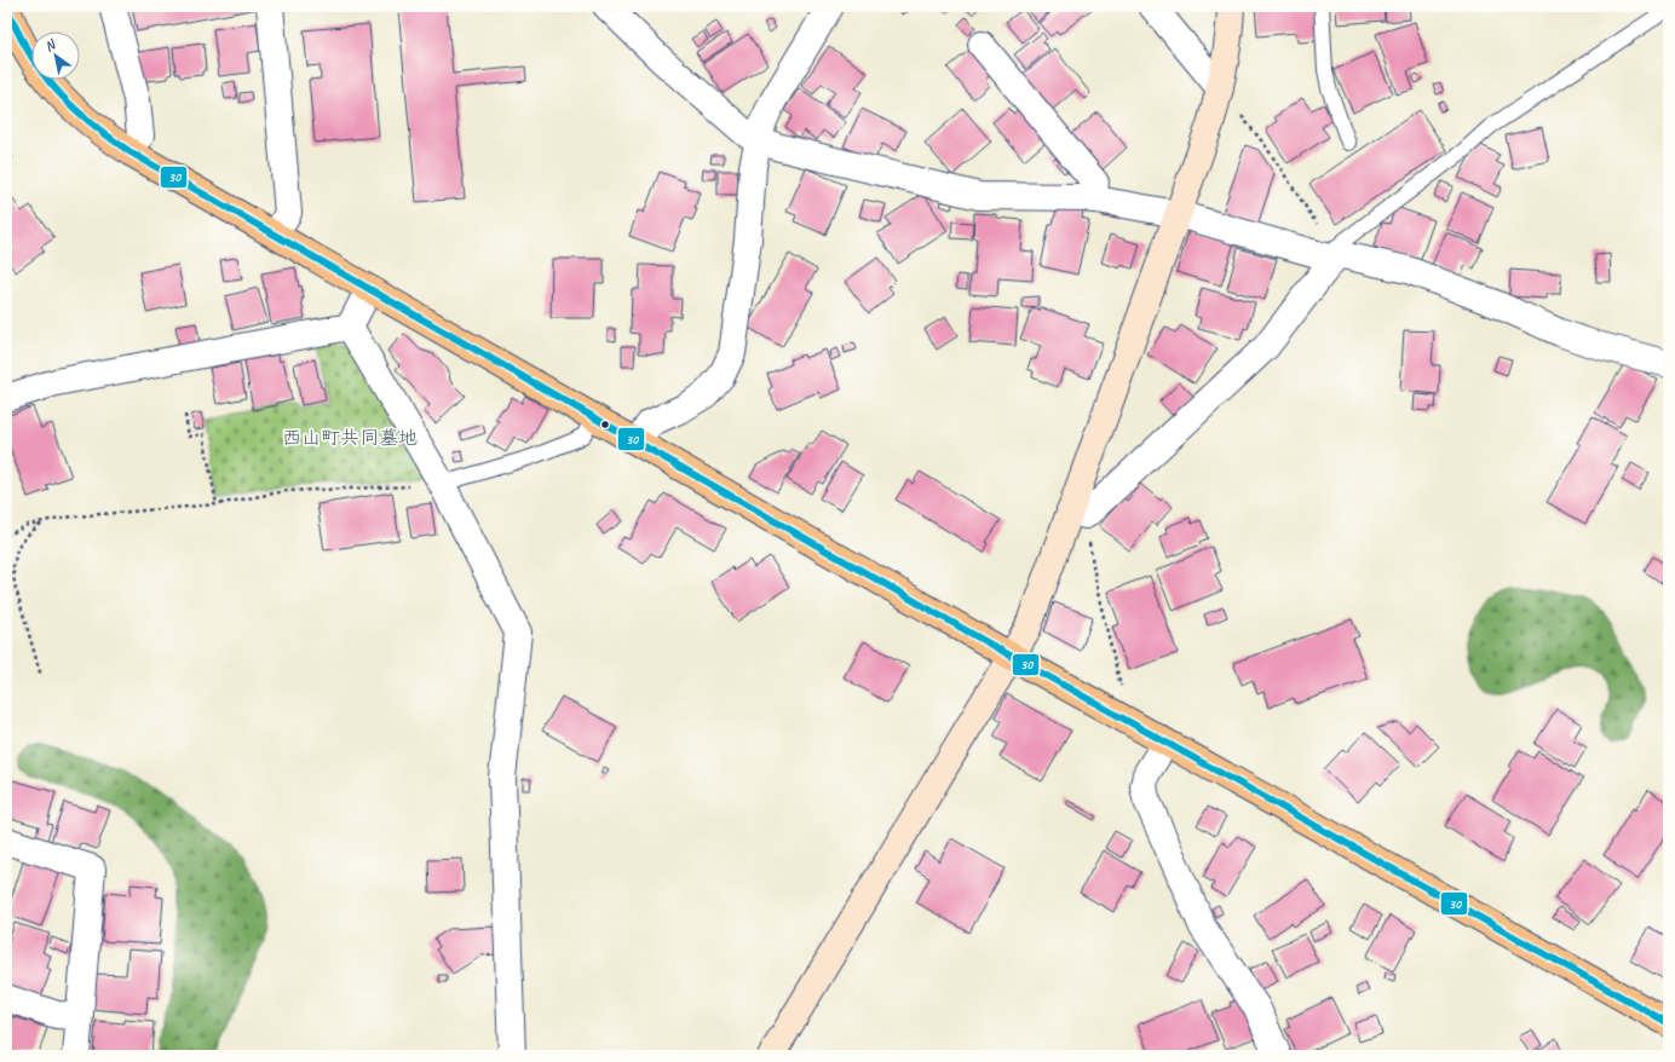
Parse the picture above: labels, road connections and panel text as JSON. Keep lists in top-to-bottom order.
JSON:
{
  "parks": ["西山町共同墓地"],
  "lines": ["transit line 30"],
  "north": "top left"
}
